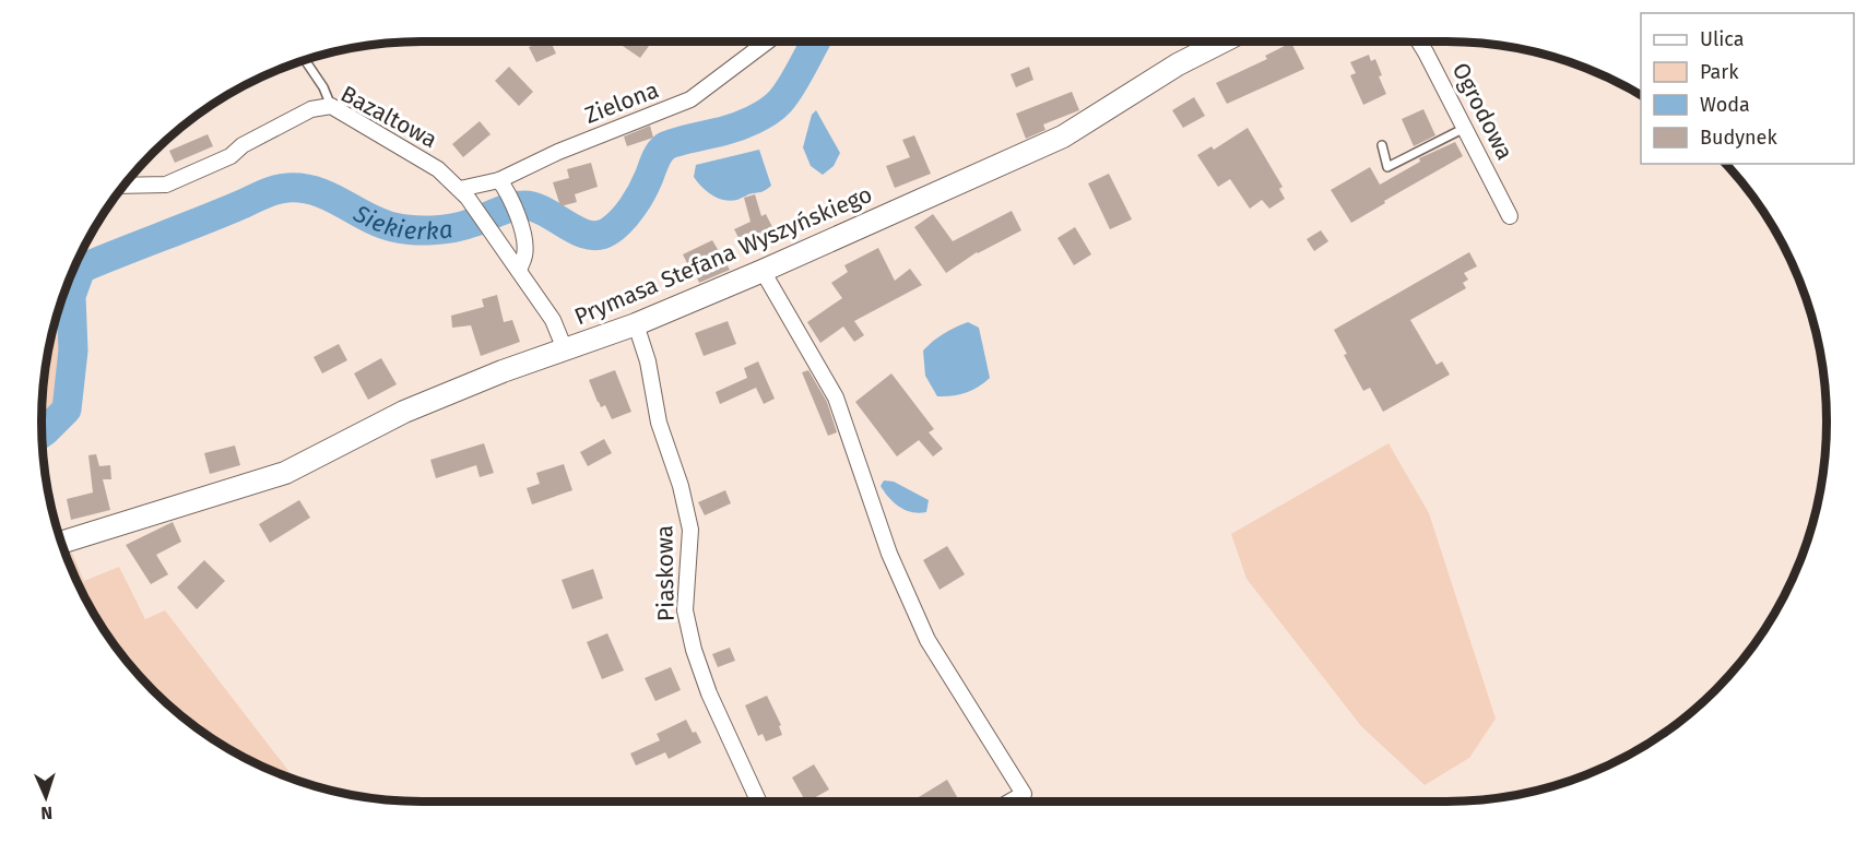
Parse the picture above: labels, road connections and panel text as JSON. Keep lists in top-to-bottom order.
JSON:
{
  "streets": {
    "main road": ["Prymasa Stefana Wyszyńskiego"],
    "street": [
      "Zielona",
      "Ogrodowa",
      "Bazaltowa",
      "Piaskowa"
    ]
  },
  "crossings": [
    ["Zielona", "Bazaltowa"],
    ["Bazaltowa", "Prymasa Stefana Wyszyńskiego"],
    ["Prymasa Stefana Wyszyńskiego", "Piaskowa"]
  ],
  "water": ["Siekierka"],
  "legend": [
    "Ulica",
    "Park",
    "Woda",
    "Budynek"
  ],
  "north": "bottom"
}
